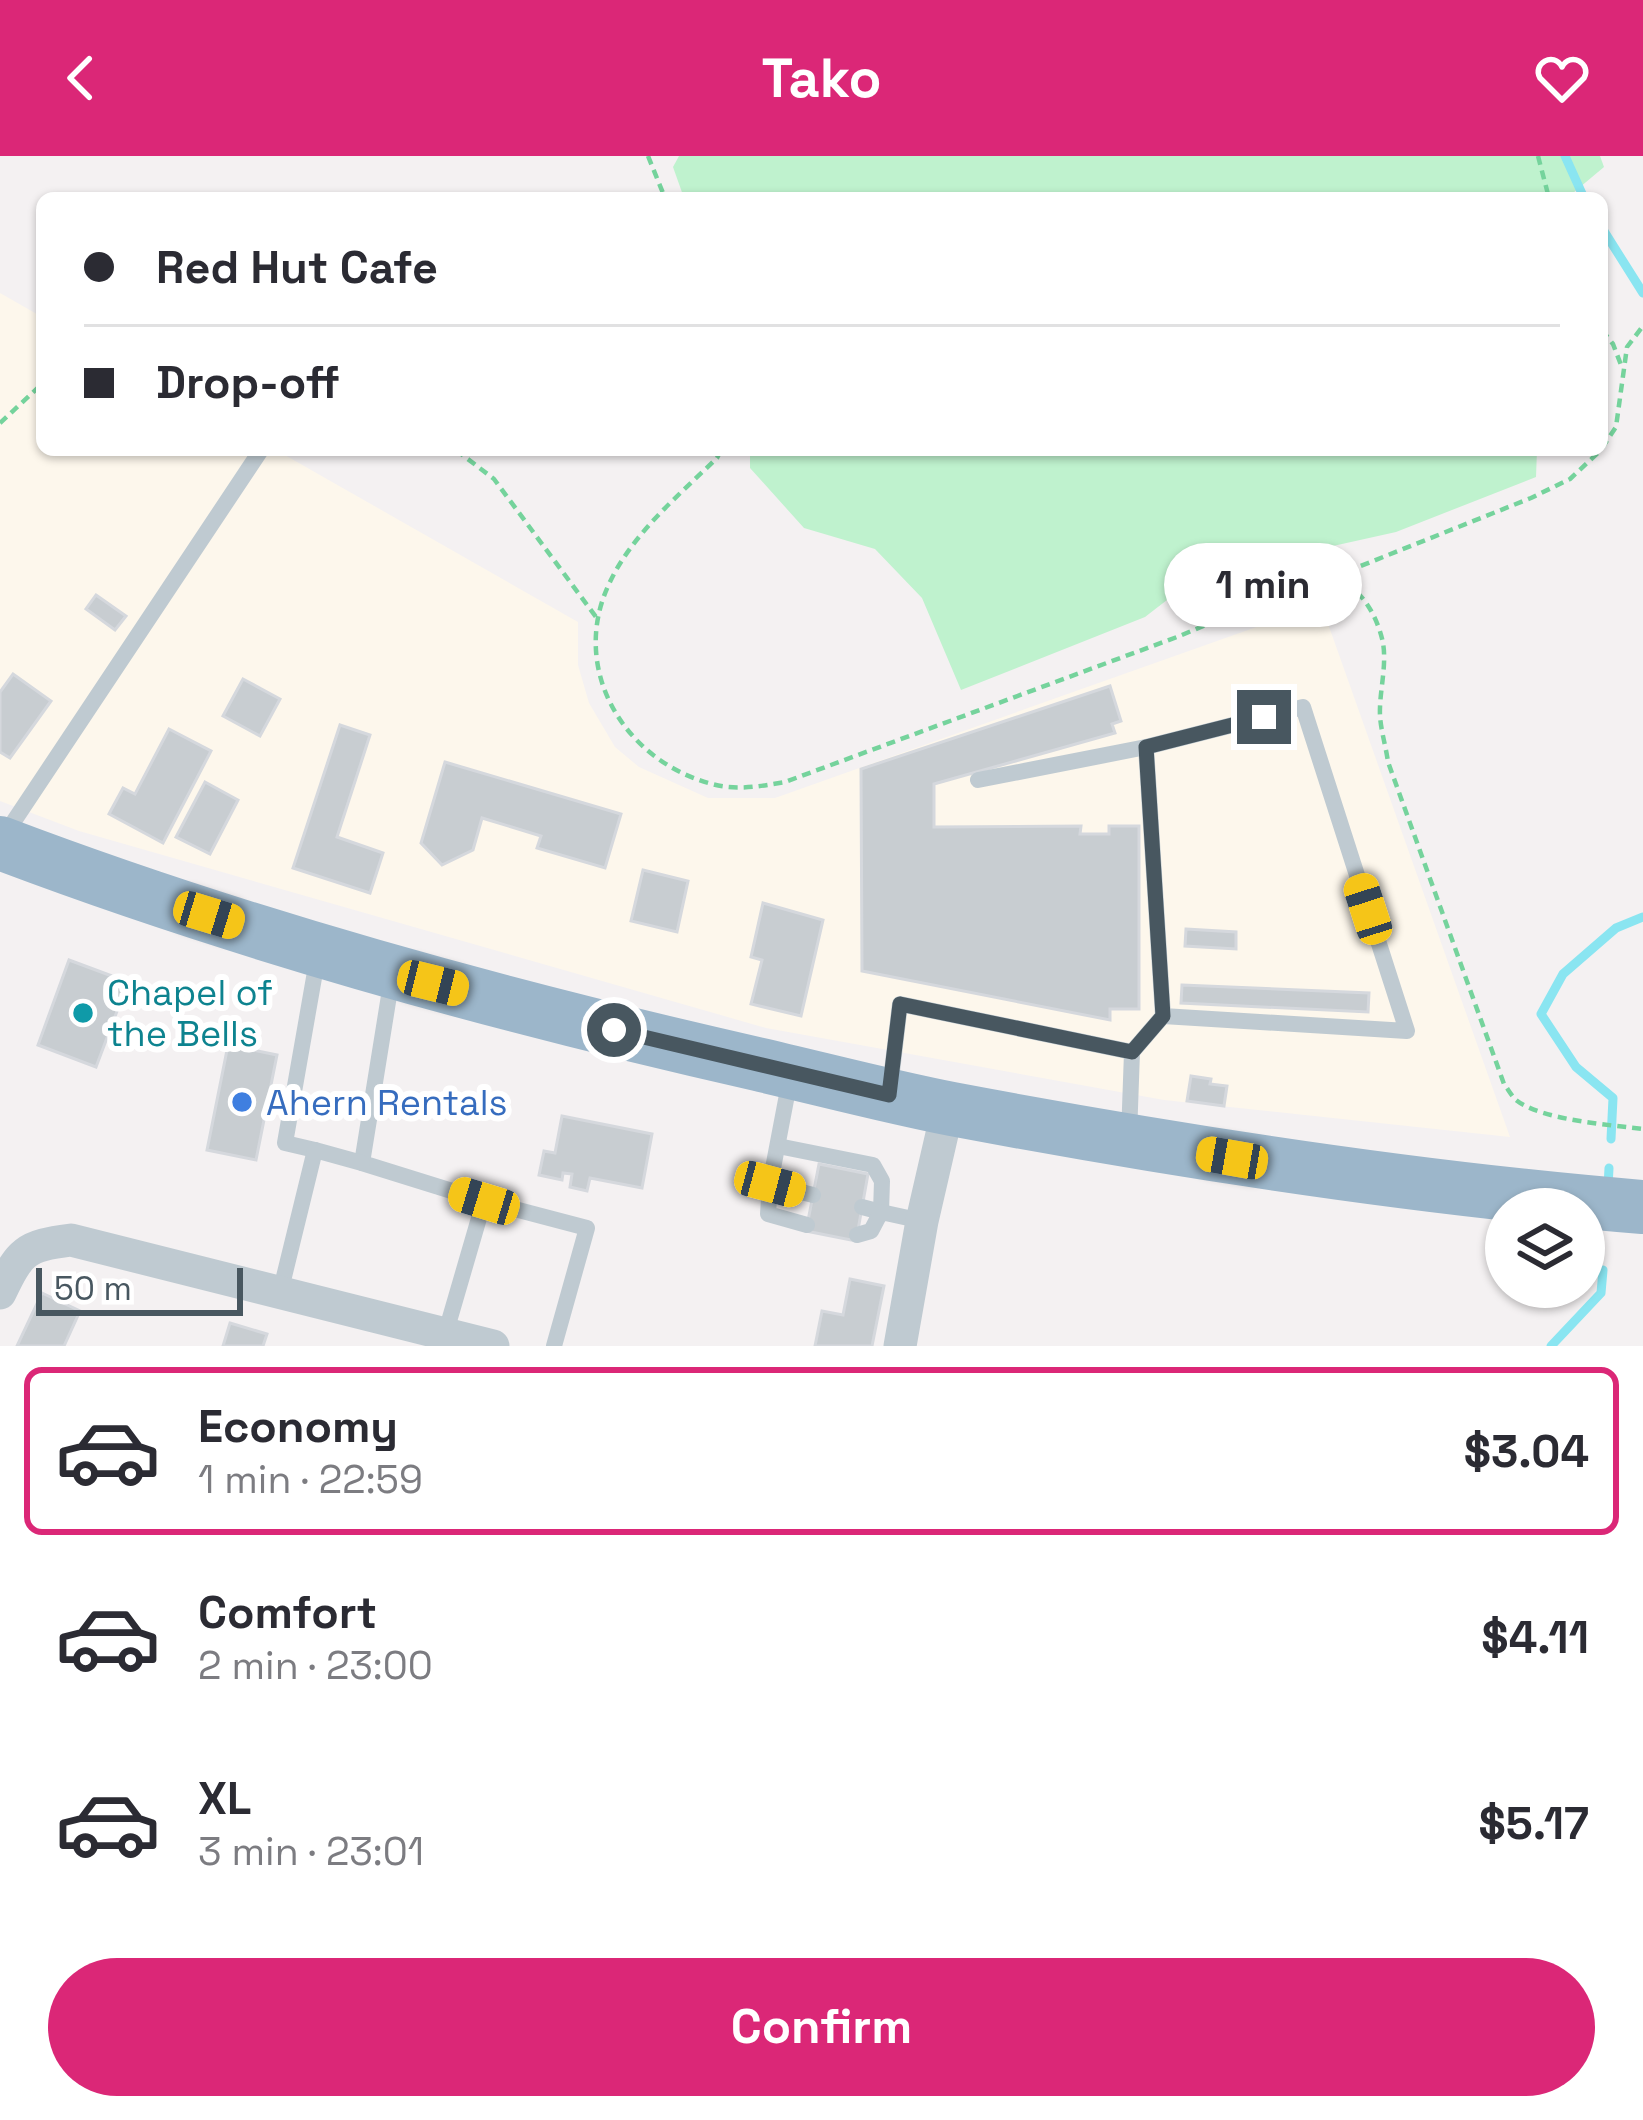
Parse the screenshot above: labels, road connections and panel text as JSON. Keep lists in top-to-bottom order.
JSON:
{
  "places": ["Chapel of the Bells", "Ahern Rentals"],
  "scale_bar": "50 m",
  "page": {
    "header": "Tako",
    "banner": ["Red Hut Cafe", "Drop-off"],
    "bubble": "1 min",
    "scale": "50 m",
    "list": [
      {
        "name": "Economy",
        "note": "1 min · 22:59",
        "value": "$3.04"
      },
      {
        "name": "Comfort",
        "note": "2 min · 23:00",
        "value": "$4.11"
      },
      {
        "name": "XL",
        "note": "3 min · 23:01",
        "value": "$5.17"
      }
    ],
    "buttons": "Confirm"
  }
}
